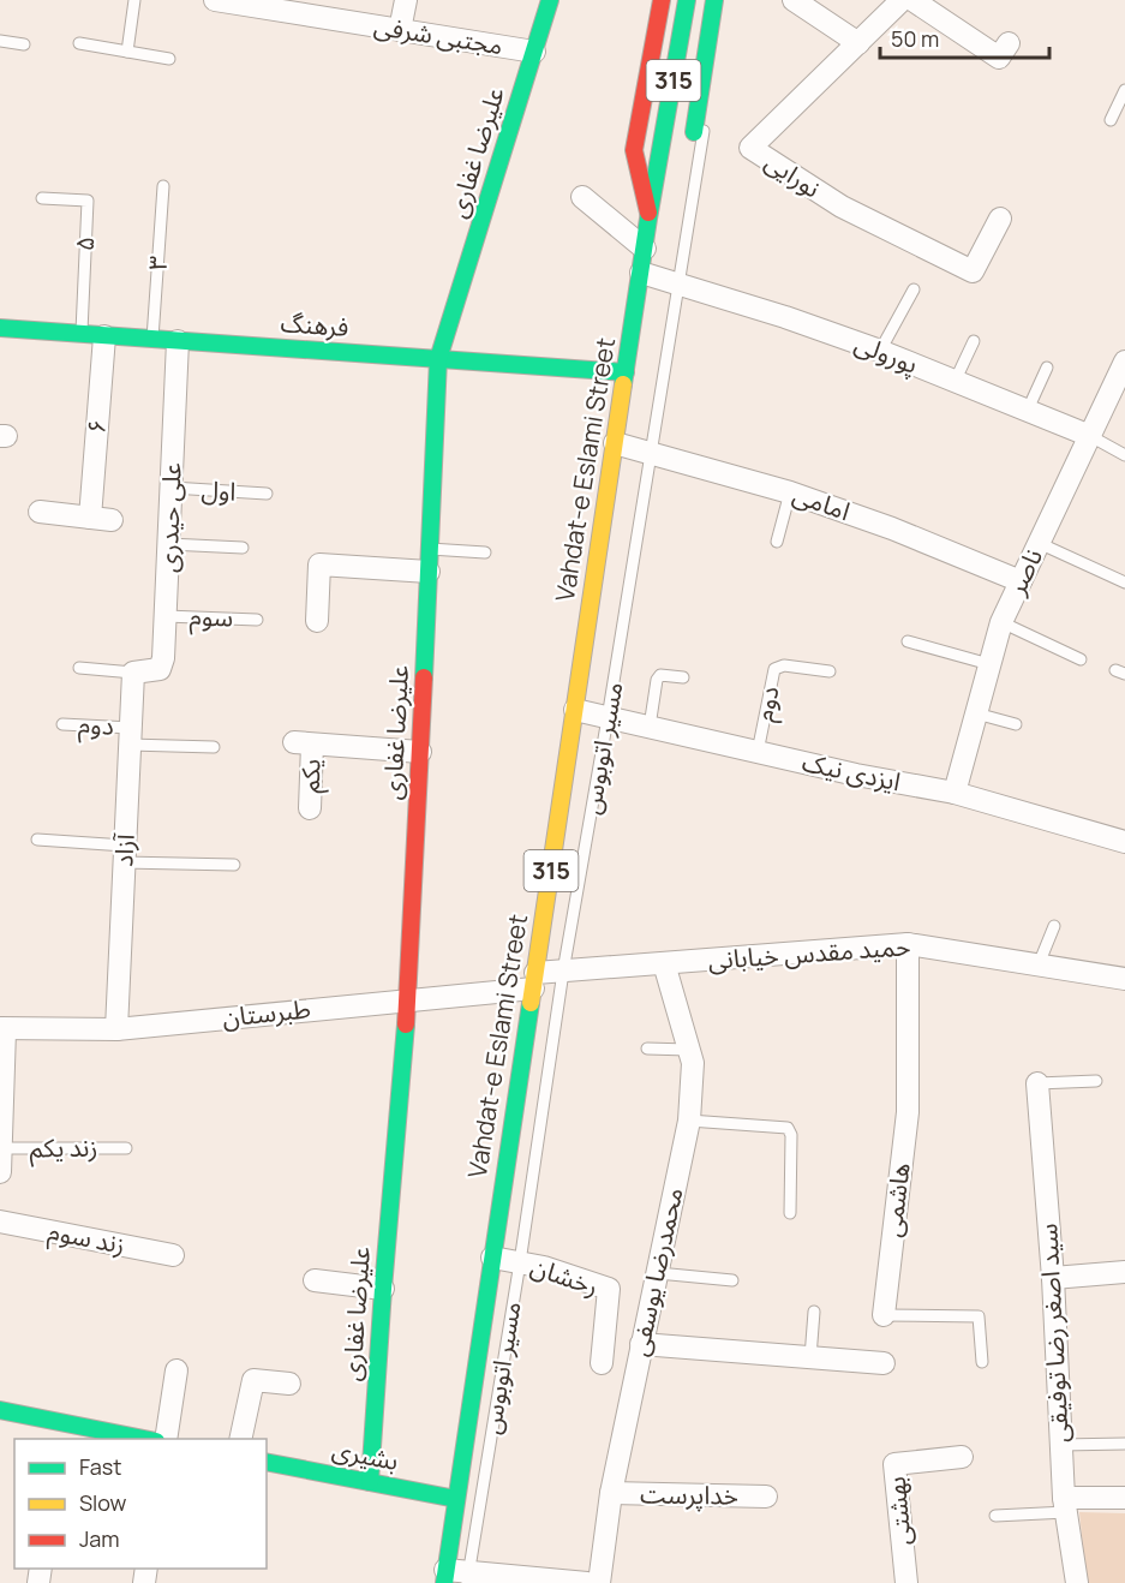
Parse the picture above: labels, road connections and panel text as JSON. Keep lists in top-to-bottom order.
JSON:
{
  "streets": {
    "street": [
      "مجتبی شرفی",
      "315",
      "علیرضا غفاری",
      "نورایی",
      "فرهنگ",
      "پورولی",
      "۶",
      "Vahdat-e Eslami Street",
      "امامی",
      "علی حیدری",
      "ناصر",
      "ایزدی نیک",
      "یکم",
      "آزاد",
      "حمید مقدس خیابانی",
      "طبرستان",
      "هاشمی",
      "زند سوم",
      "محمدرضا یوسفی",
      "رخشان",
      "سید اصغر رضا توفیقی",
      "بشیری",
      "خداپرست",
      "بهشتی"
    ],
    "lane": [
      "۵",
      "۳",
      "اول",
      "سوم",
      "دوم",
      "مسیر اتوبوس",
      "زند یکم"
    ]
  },
  "crossings": [
    ["مجتبی شرفی", "علیرضا غفاری"],
    ["علیرضا غفاری", "فرهنگ"],
    ["علیرضا غفاری", "یکم"],
    ["علیرضا غفاری", "طبرستان"],
    ["علیرضا غفاری", "بشیری"],
    ["۵", "فرهنگ"],
    ["۳", "فرهنگ"],
    ["فرهنگ", "۶"],
    ["فرهنگ", "Vahdat-e Eslami Street"],
    ["فرهنگ", "علی حیدری"],
    ["پورولی", "Vahdat-e Eslami Street"],
    ["پورولی", "ناصر"],
    ["پورولی", "مسیر اتوبوس"],
    ["Vahdat-e Eslami Street", "امامی"],
    ["Vahdat-e Eslami Street", "ایزدی نیک"],
    ["Vahdat-e Eslami Street", "حمید مقدس خیابانی"],
    ["Vahdat-e Eslami Street", "طبرستان"],
    ["Vahdat-e Eslami Street", "رخشان"],
    ["Vahdat-e Eslami Street", "بشیری"],
    ["اول", "علی حیدری"],
    ["امامی", "ناصر"],
    ["امامی", "مسیر اتوبوس"],
    ["علی حیدری", "سوم"],
    ["علی حیدری", "آزاد"],
    ["ناصر", "ایزدی نیک"],
    ["دوم", "ایزدی نیک"],
    ["دوم", "آزاد"],
    ["مسیر اتوبوس", "ایزدی نیک"],
    ["مسیر اتوبوس", "حمید مقدس خیابانی"],
    ["مسیر اتوبوس", "رخشان"],
    ["آزاد", "طبرستان"],
    ["حمید مقدس خیابانی", "طبرستان"],
    ["حمید مقدس خیابانی", "هاشمی"],
    ["حمید مقدس خیابانی", "محمدرضا یوسفی"],
    ["محمدرضا یوسفی", "خداپرست"]
  ],
  "legend": ["Fast", "Slow", "Jam"],
  "scale_bar": "50 m"
}
